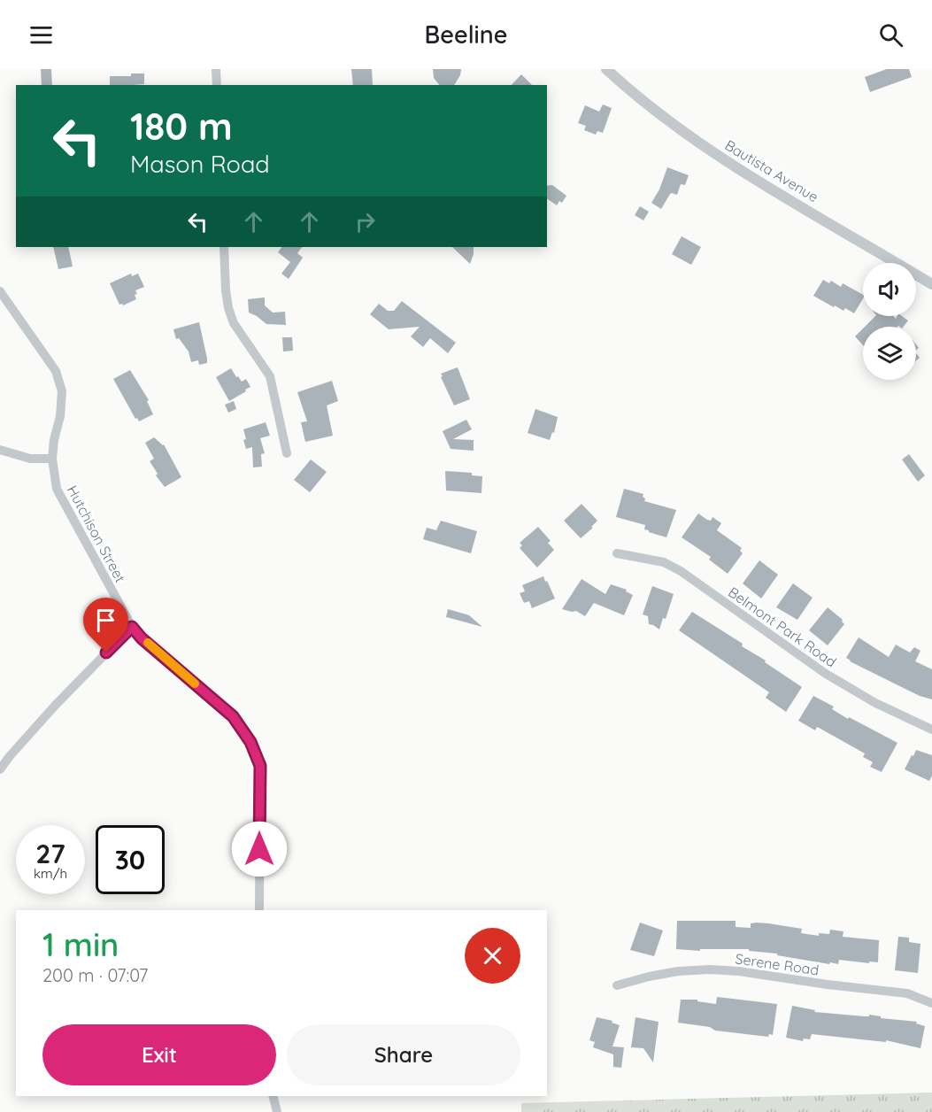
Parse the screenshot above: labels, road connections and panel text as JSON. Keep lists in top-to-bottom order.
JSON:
{
  "streets": {
    "street": [
      "Bautista Avenue",
      "Hutchison Street",
      "Belmont Park Road",
      "Serene Road"
    ]
  },
  "page": {
    "header": "Beeline",
    "turn": ["180 m", "Mason Road"],
    "speed": "27 km/h",
    "limit": "30",
    "heading": ["1 min", "200 m · 07:07"],
    "buttons": ["Exit", "Share"]
  }
}
